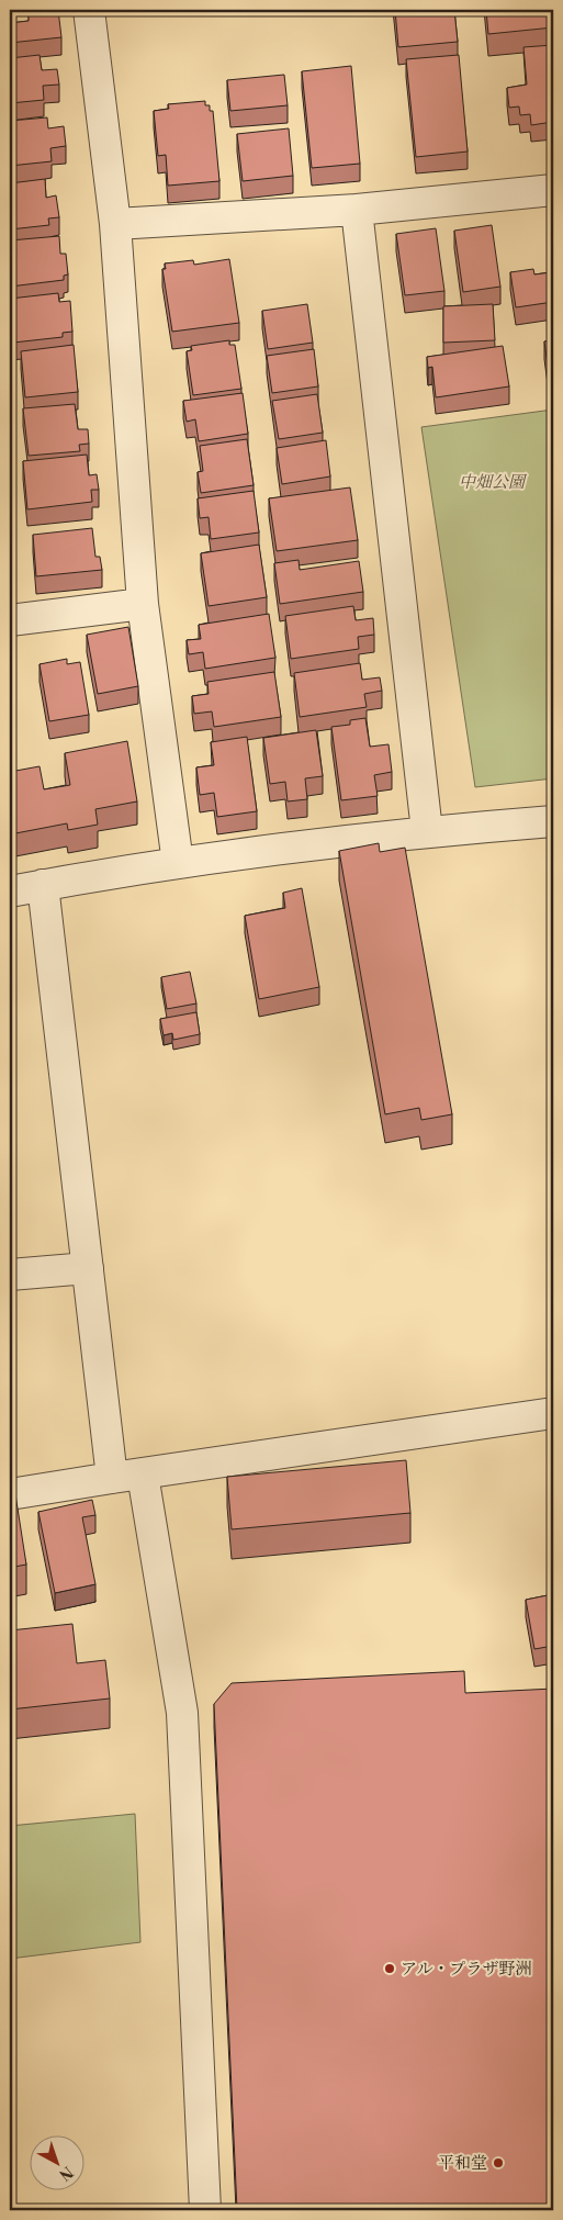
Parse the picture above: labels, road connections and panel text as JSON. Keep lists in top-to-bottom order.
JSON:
{
  "parks": ["中畑公園"],
  "places": ["アル・プラザ野洲", "平和堂"],
  "north": "bottom right"
}
